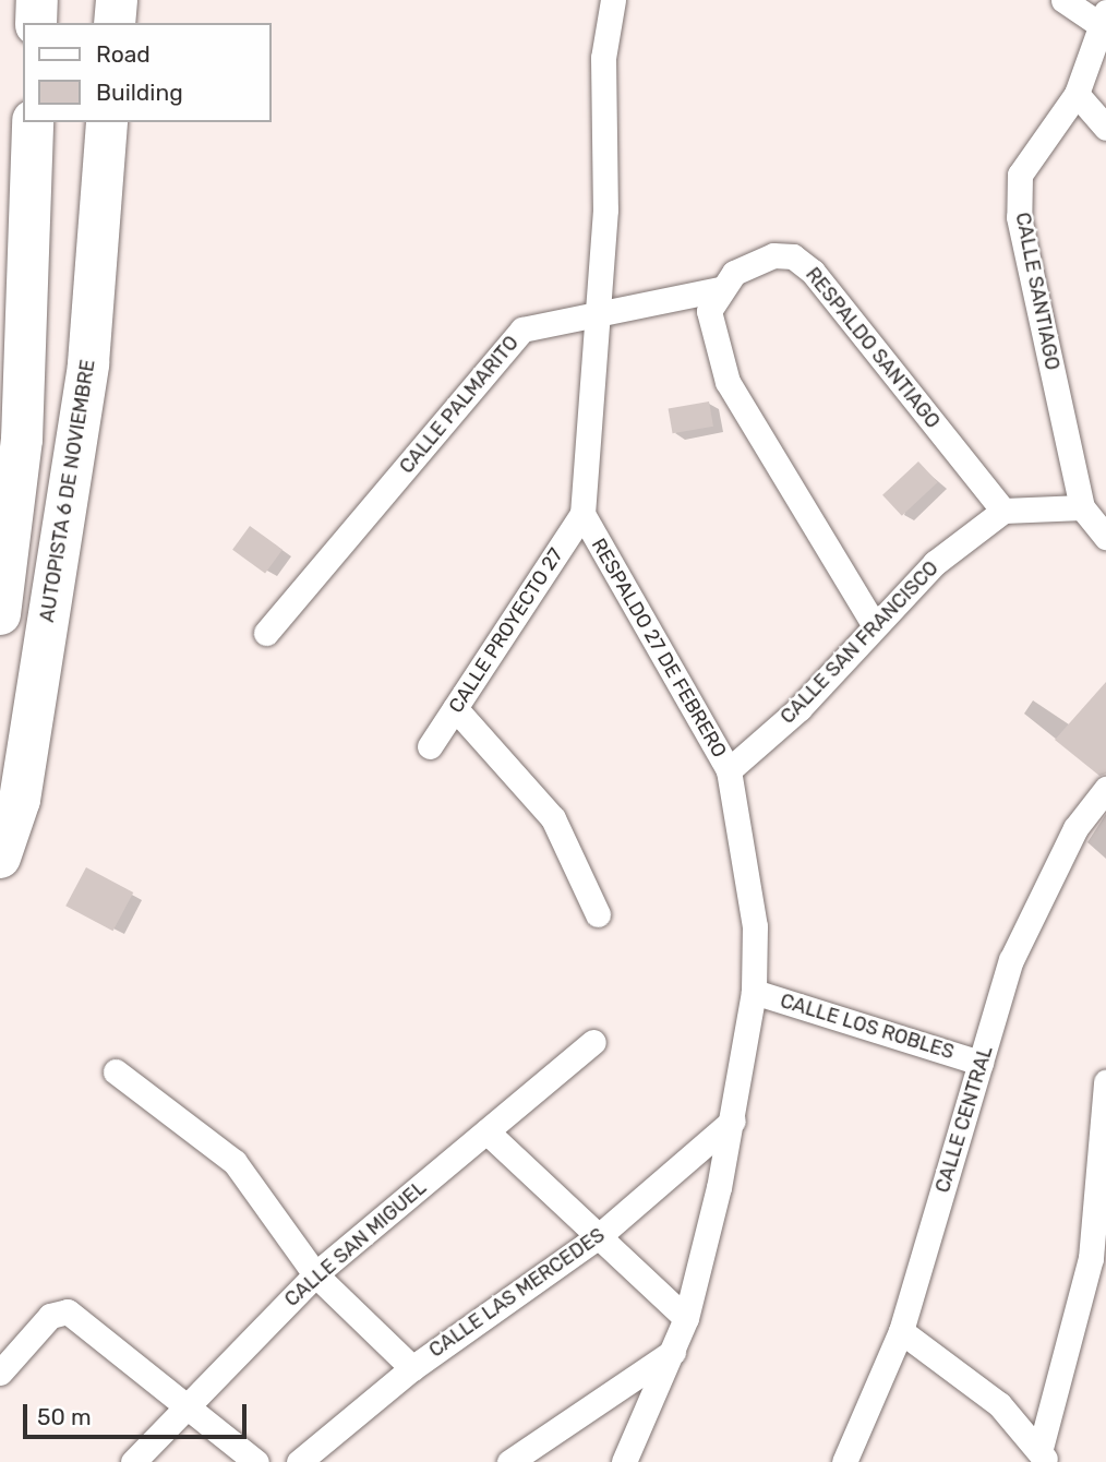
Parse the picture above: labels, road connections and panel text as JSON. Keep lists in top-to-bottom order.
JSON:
{
  "streets": {
    "highway": ["AUTOPISTA 6 DE NOVIEMBRE"],
    "street": [
      "CALLE SANTIAGO",
      "RESPALDO SANTIAGO",
      "CALLE PALMARITO",
      "CALLE PROYECTO 27",
      "CALLE SAN FRANCISCO",
      "RESPALDO 27 DE FEBRERO",
      "CALLE LOS ROBLES",
      "CALLE CENTRAL",
      "CALLE SAN MIGUEL",
      "CALLE LAS MERCEDES"
    ]
  },
  "crossings": [
    ["RESPALDO SANTIAGO", "CALLE PALMARITO"],
    ["RESPALDO SANTIAGO", "CALLE SAN FRANCISCO"],
    ["CALLE PROYECTO 27", "RESPALDO 27 DE FEBRERO"],
    ["CALLE SAN FRANCISCO", "RESPALDO 27 DE FEBRERO"],
    ["RESPALDO 27 DE FEBRERO", "CALLE LOS ROBLES"],
    ["RESPALDO 27 DE FEBRERO", "CALLE LAS MERCEDES"],
    ["CALLE LOS ROBLES", "CALLE CENTRAL"]
  ],
  "legend": ["Road", "Building"],
  "scale_bar": "50 m"
}
